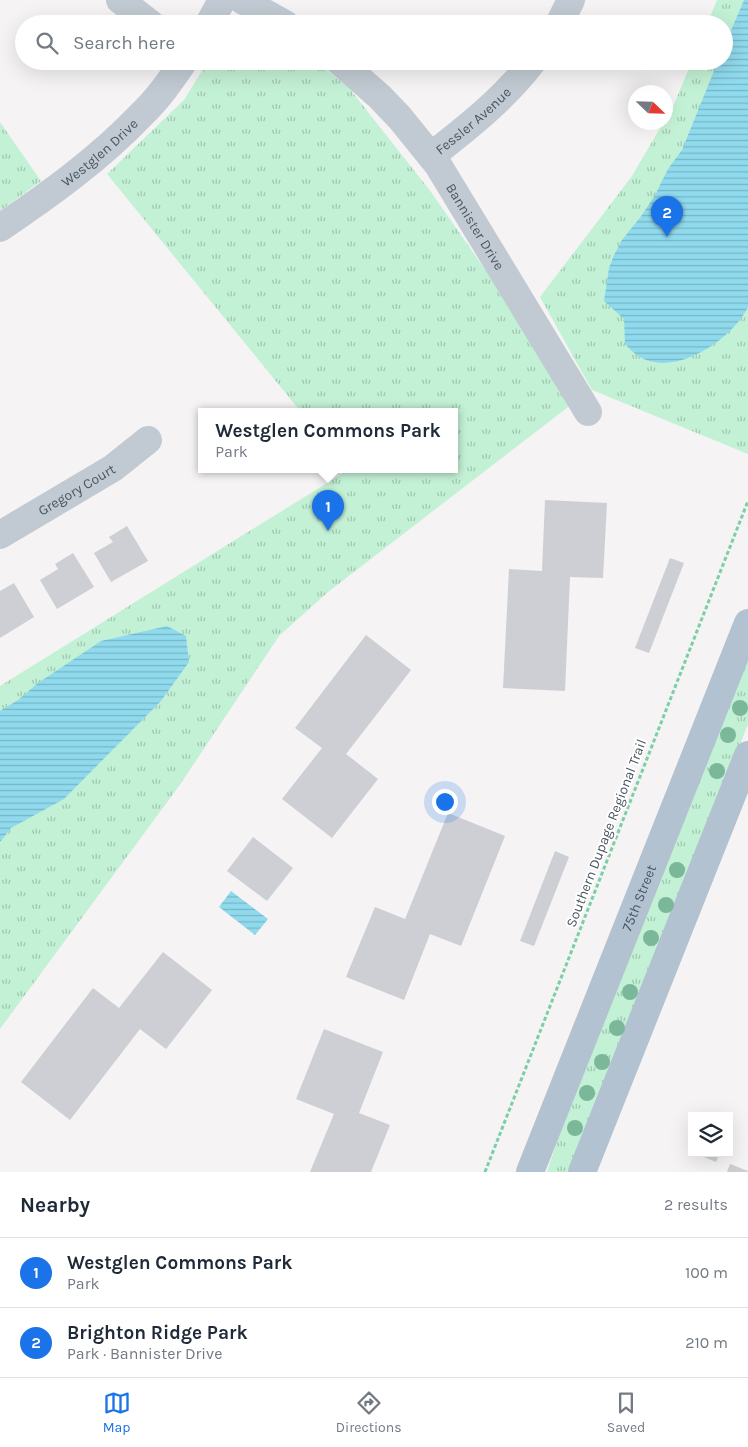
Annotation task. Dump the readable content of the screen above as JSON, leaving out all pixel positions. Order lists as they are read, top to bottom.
{
  "streets": {
    "main road": ["75th Street"],
    "street": [
      "Fessler Avenue",
      "Westglen Drive",
      "Bannister Drive",
      "Gregory Court"
    ],
    "path": ["Southern Dupage Regional Trail"]
  },
  "crossings": [
    ["Fessler Avenue", "Bannister Drive"]
  ],
  "north": "bottom right",
  "page": {
    "search": "Search here",
    "pins": ["2", "1"],
    "popup": ["Westglen Commons Park", "Park"],
    "heading": ["Nearby", "2 results"],
    "list": [
      {
        "mark": "1",
        "name": "Westglen Commons Park",
        "note": "Park",
        "value": "100 m"
      },
      {
        "mark": "2",
        "name": "Brighton Ridge Park",
        "note": "Park · Bannister Drive",
        "value": "210 m"
      }
    ],
    "nav": ["Map", "Directions", "Saved"]
  }
}
